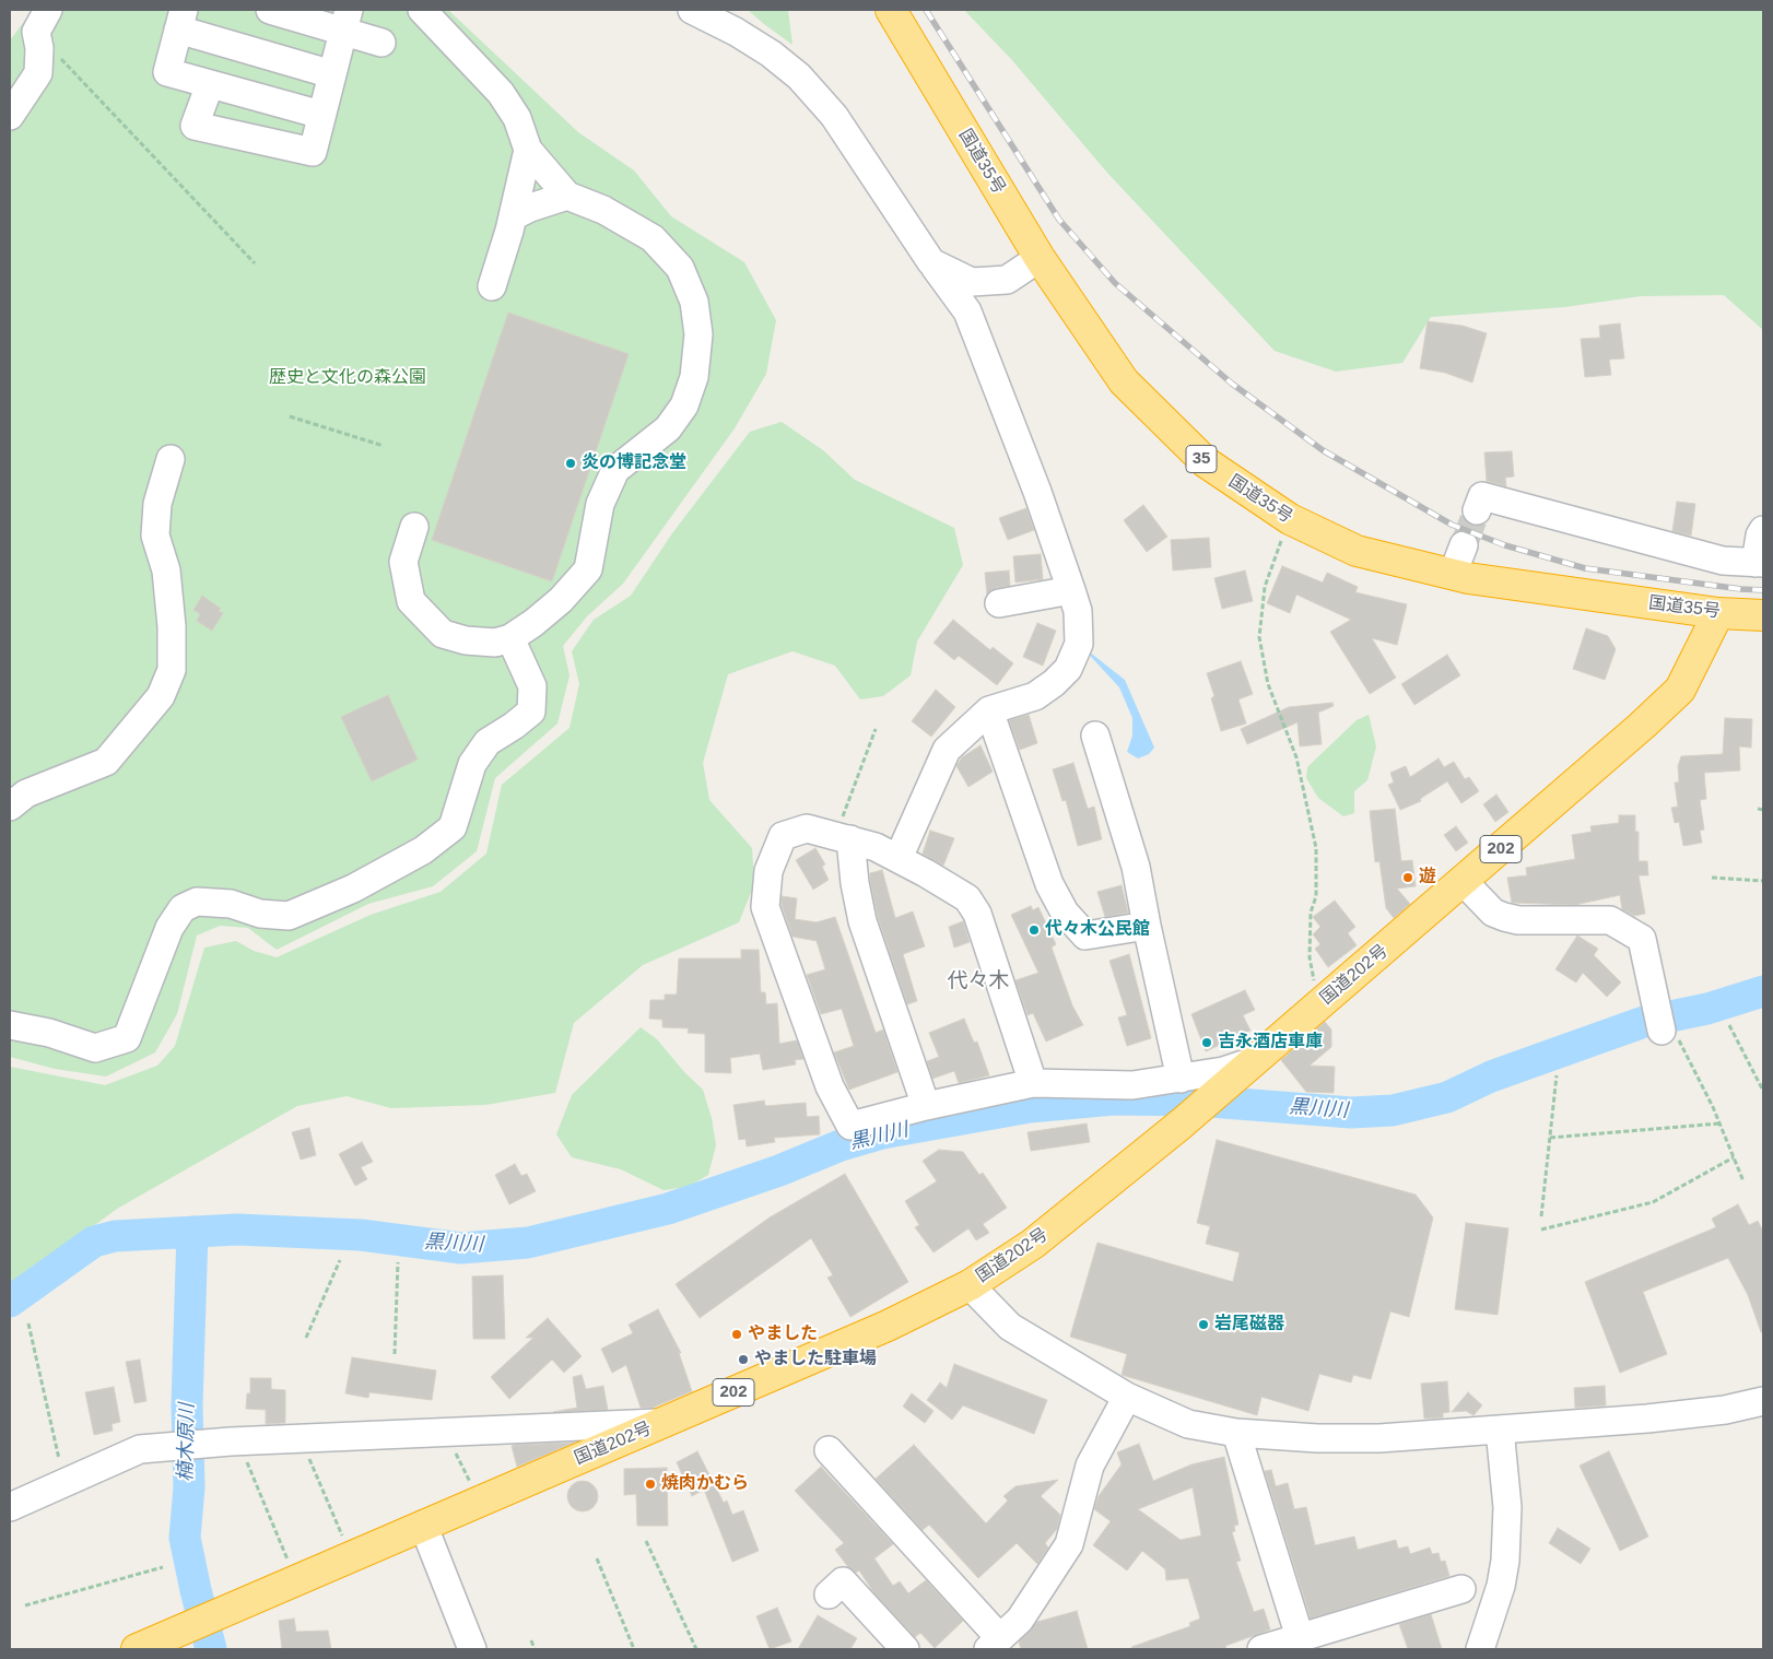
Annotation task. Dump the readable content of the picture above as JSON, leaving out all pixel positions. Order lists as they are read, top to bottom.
{
  "streets": {
    "highway": [
      "国道35号",
      "35",
      "202",
      "国道202号"
    ]
  },
  "crossings": [
    ["国道35号", "国道202号"]
  ],
  "districts": ["代々木"],
  "water": ["黒川川", "楠木原川"],
  "parks": ["歴史と文化の森公園"],
  "places": [
    "炎の博記念堂",
    "遊",
    "代々木公民館",
    "吉永酒店車庫",
    "岩尾磁器",
    "やました",
    "やました駐車場",
    "焼肉かむら"
  ]
}
